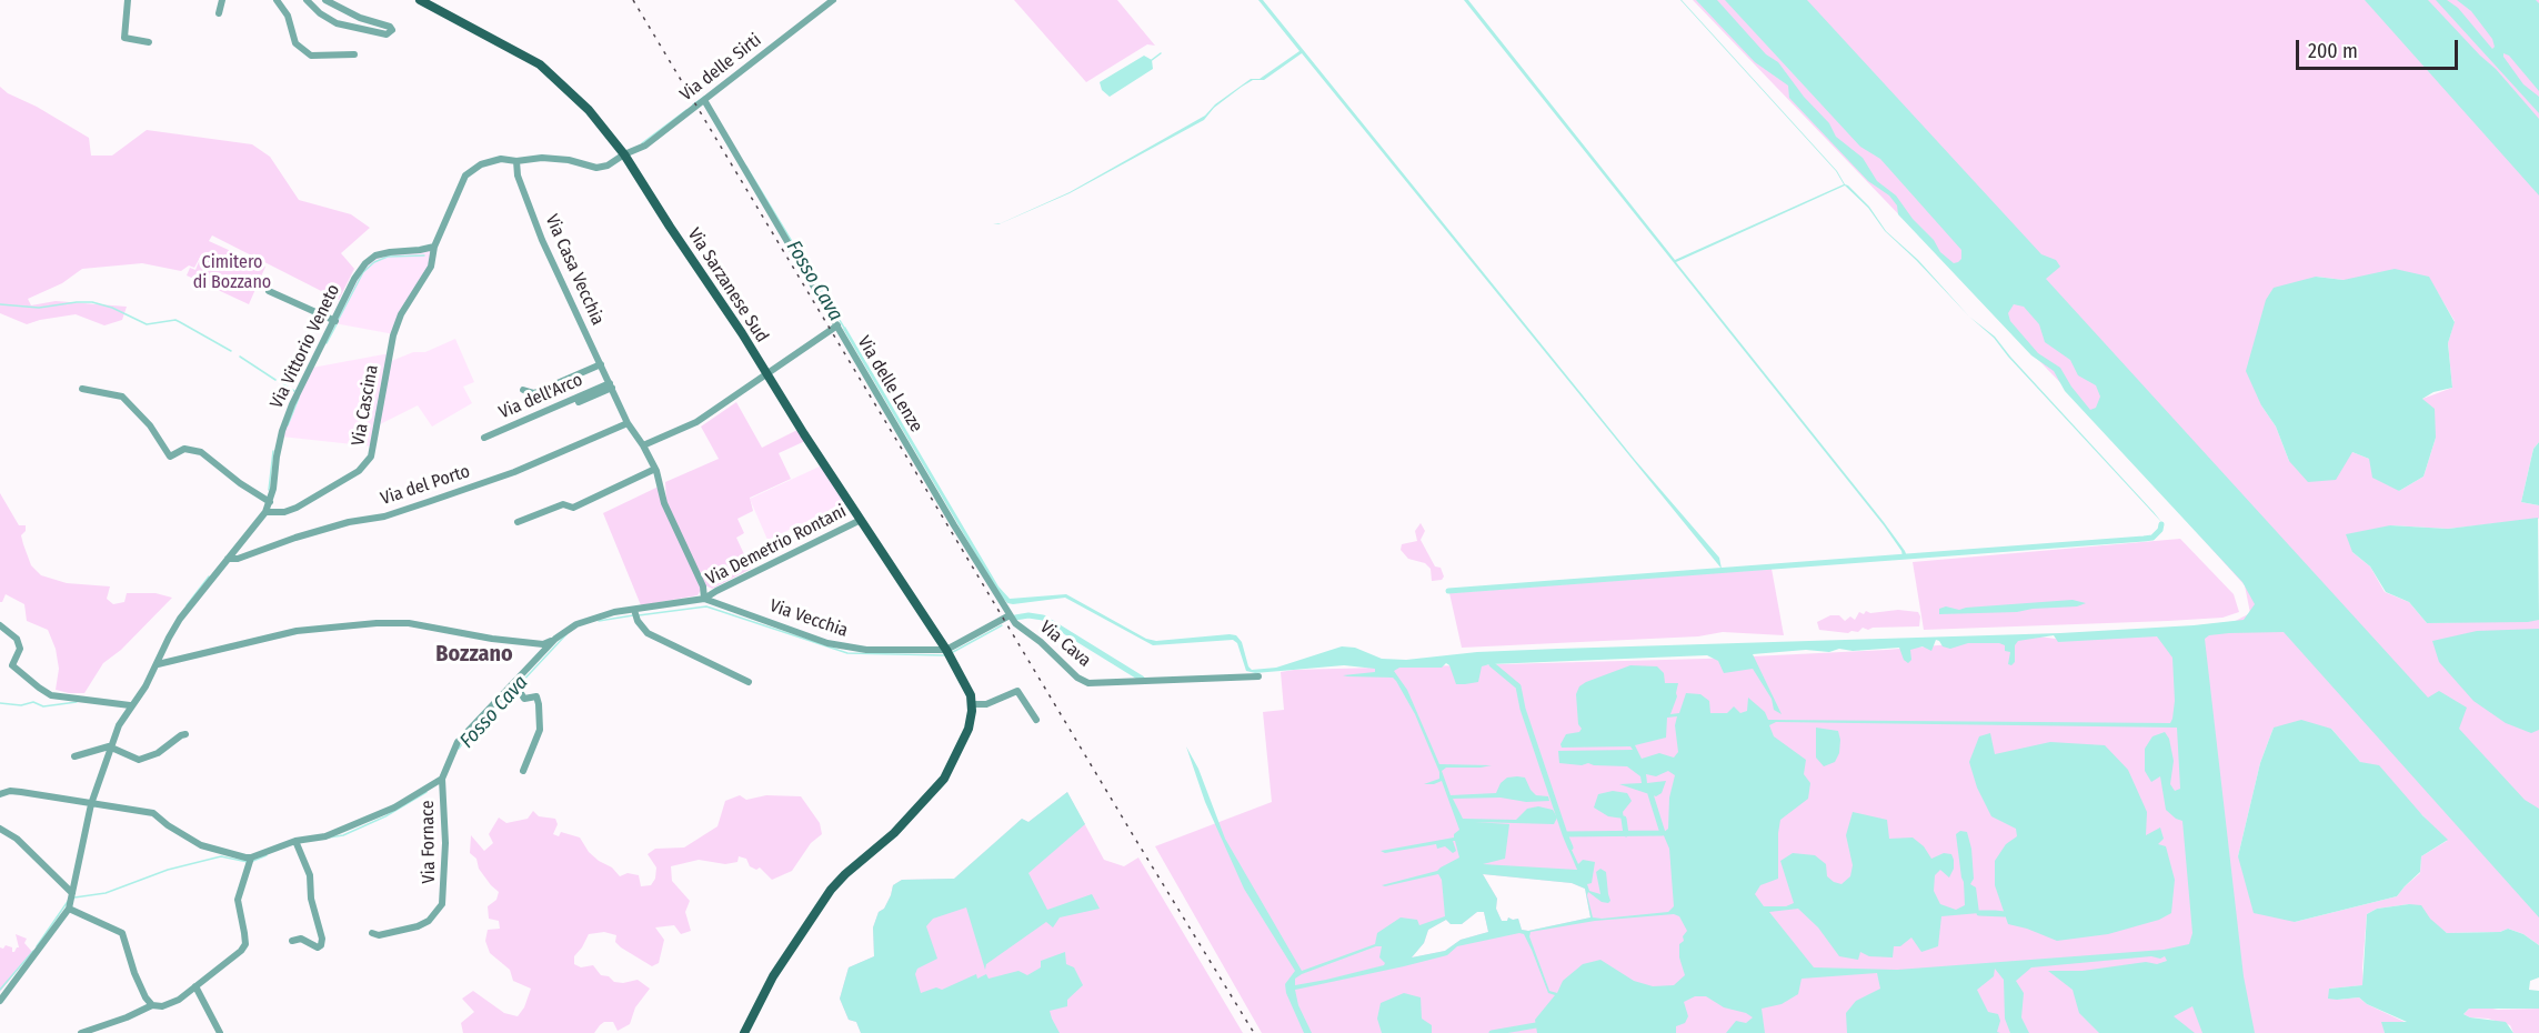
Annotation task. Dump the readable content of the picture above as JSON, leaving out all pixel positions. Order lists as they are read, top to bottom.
{
  "streets": {
    "main road": ["Via Sarzanese Sud"],
    "street": [
      "Via delle Sirti",
      "Via Casa Vecchia",
      "Via Vittorio Veneto",
      "Via delle Lenze",
      "Via dell'Arco",
      "Via Cascina",
      "Via del Porto",
      "Via Demetrio Rontani",
      "Via Vecchia",
      "Via Cava",
      "Via Fornace"
    ]
  },
  "crossings": [
    ["Via delle Sirti", "Via Sarzanese Sud"],
    ["Via delle Sirti", "Via delle Lenze"],
    ["Via Casa Vecchia", "Via dell'Arco"],
    ["Via Casa Vecchia", "Via del Porto"],
    ["Via Casa Vecchia", "Via Demetrio Rontani"],
    ["Via Casa Vecchia", "Via Vecchia"],
    ["Via Sarzanese Sud", "Via Demetrio Rontani"],
    ["Via Sarzanese Sud", "Via Vecchia"],
    ["Via Vittorio Veneto", "Via Cascina"],
    ["Via Vittorio Veneto", "Via del Porto"],
    ["Via delle Lenze", "Via Cava"],
    ["Via Demetrio Rontani", "Via Vecchia"],
    ["Via Demetrio Rontani", "Via Fornace"]
  ],
  "districts": ["Bozzano"],
  "water": ["Fosso Cava"],
  "parks": ["Cimitero di Bozzano"],
  "scale_bar": "200 m"
}
